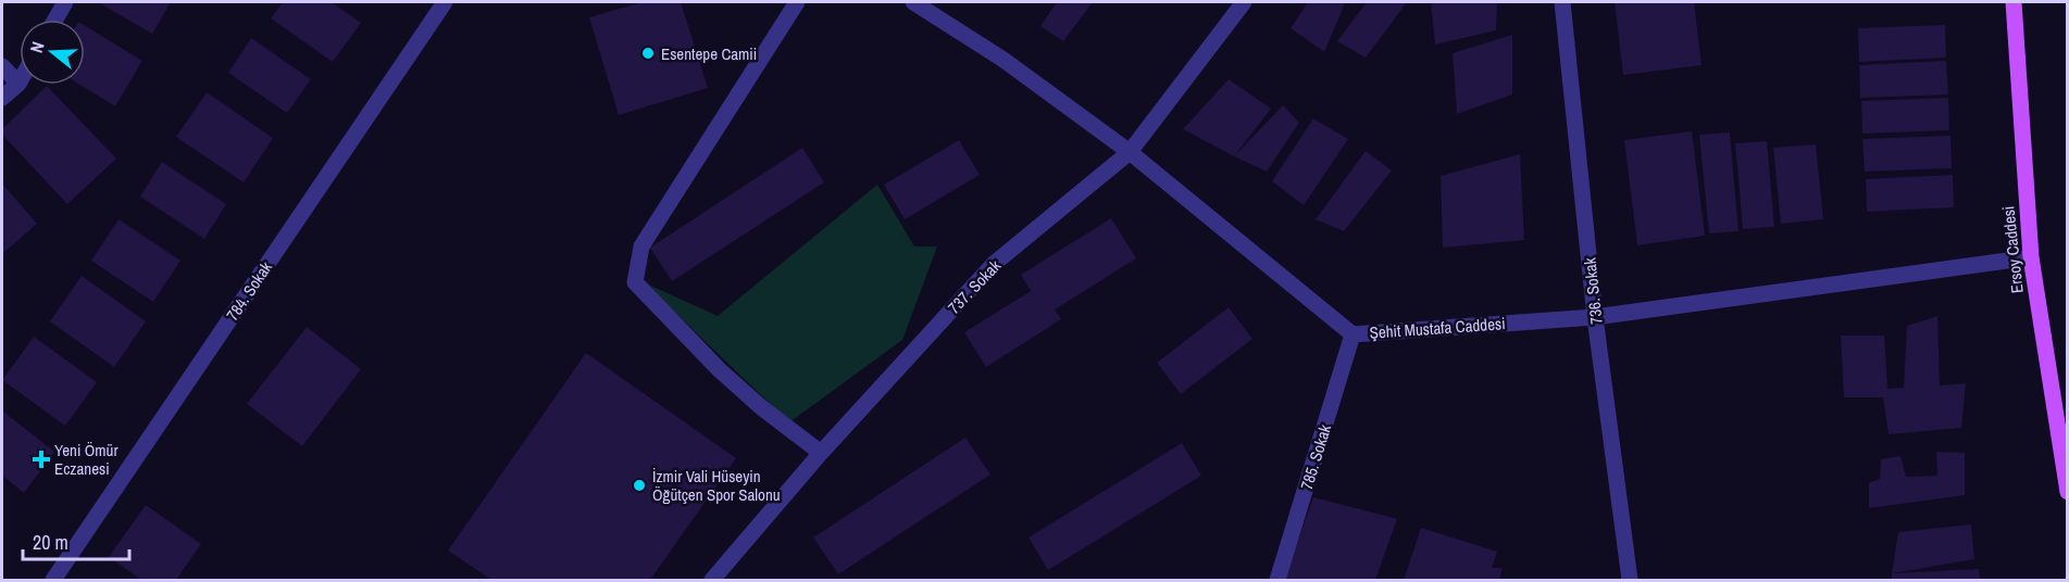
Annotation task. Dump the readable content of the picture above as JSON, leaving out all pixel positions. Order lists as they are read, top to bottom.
{
  "streets": {
    "main road": ["Ersoy Caddesi"],
    "street": [
      "737. Sokak",
      "784. Sokak",
      "736. Sokak",
      "Şehit Mustafa Caddesi",
      "785. Sokak"
    ]
  },
  "crossings": [
    ["Ersoy Caddesi", "Şehit Mustafa Caddesi"],
    ["737. Sokak", "Şehit Mustafa Caddesi"],
    ["736. Sokak", "Şehit Mustafa Caddesi"],
    ["Şehit Mustafa Caddesi", "785. Sokak"]
  ],
  "places": {
    "other": ["Esentepe Camii", "İzmir Vali Hüseyin Öğütçen Spor Salonu"],
    "health": ["Yeni Ömür Eczanesi"]
  },
  "scale_bar": "20 m",
  "north": "left"
}
